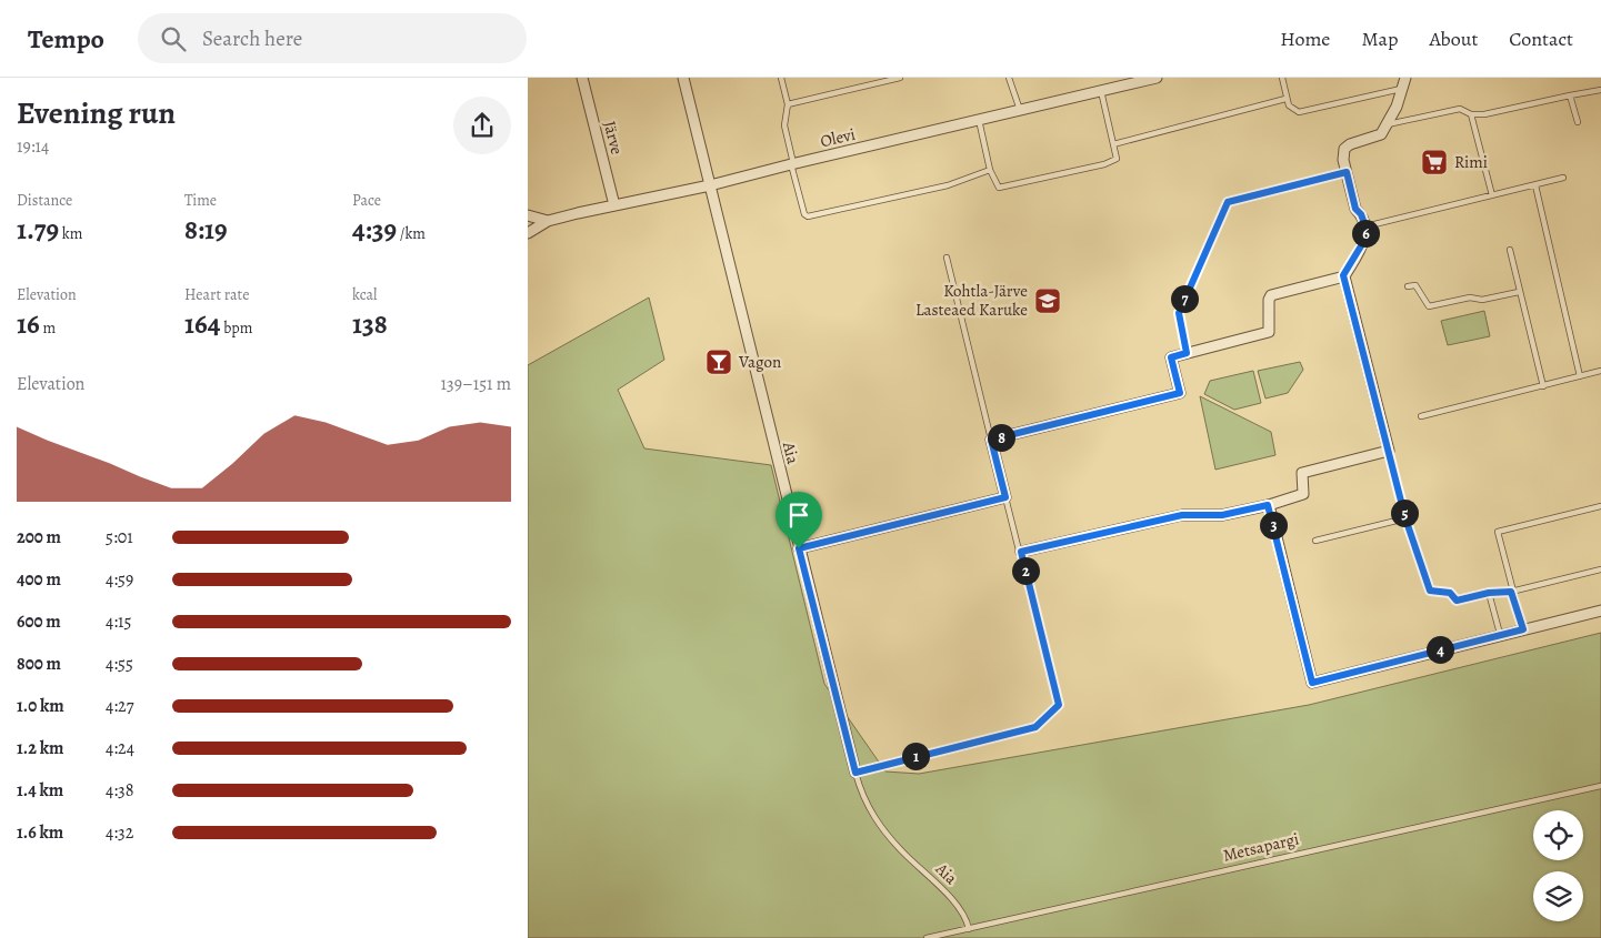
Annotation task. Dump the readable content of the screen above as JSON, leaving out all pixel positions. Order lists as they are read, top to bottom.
{
  "streets": {
    "street": ["Järve", "Olevi", "Aia"],
    "lane": ["Metsapargi"]
  },
  "crossings": [
    ["Järve", "Olevi"],
    ["Olevi", "Aia"],
    ["Aia", "Metsapargi"]
  ],
  "places": {
    "supermarket": ["Rimi"],
    "school or university": ["Kohtla-Järve Lasteaed Karuke"],
    "bar": ["Vagon"]
  },
  "page": {
    "header": "Tempo",
    "search": "Search here",
    "nav": [
      "Home",
      "Map",
      "About",
      "Contact"
    ],
    "heading": ["Evening run", "19:14"],
    "stats": [
      ["Distance", "1.79 km"],
      ["Time", "8:19"],
      ["Pace", "4:39 /km"],
      ["Elevation", "16 m"],
      ["Heart rate", "164 bpm"],
      ["kcal", "138"]
    ],
    "pins": [
      "6",
      "7",
      "8",
      "5",
      "3",
      "2",
      "4",
      "1"
    ],
    "chart": ["Elevation", "139–151 m"],
    "list": [
      {
        "name": "200 m",
        "note": "5:01"
      },
      {
        "name": "400 m",
        "note": "4:59"
      },
      {
        "name": "600 m",
        "note": "4:15"
      },
      {
        "name": "800 m",
        "note": "4:55"
      },
      {
        "name": "1.0 km",
        "note": "4:27"
      },
      {
        "name": "1.2 km",
        "note": "4:24"
      },
      {
        "name": "1.4 km",
        "note": "4:38"
      },
      {
        "name": "1.6 km",
        "note": "4:32"
      }
    ]
  }
}
